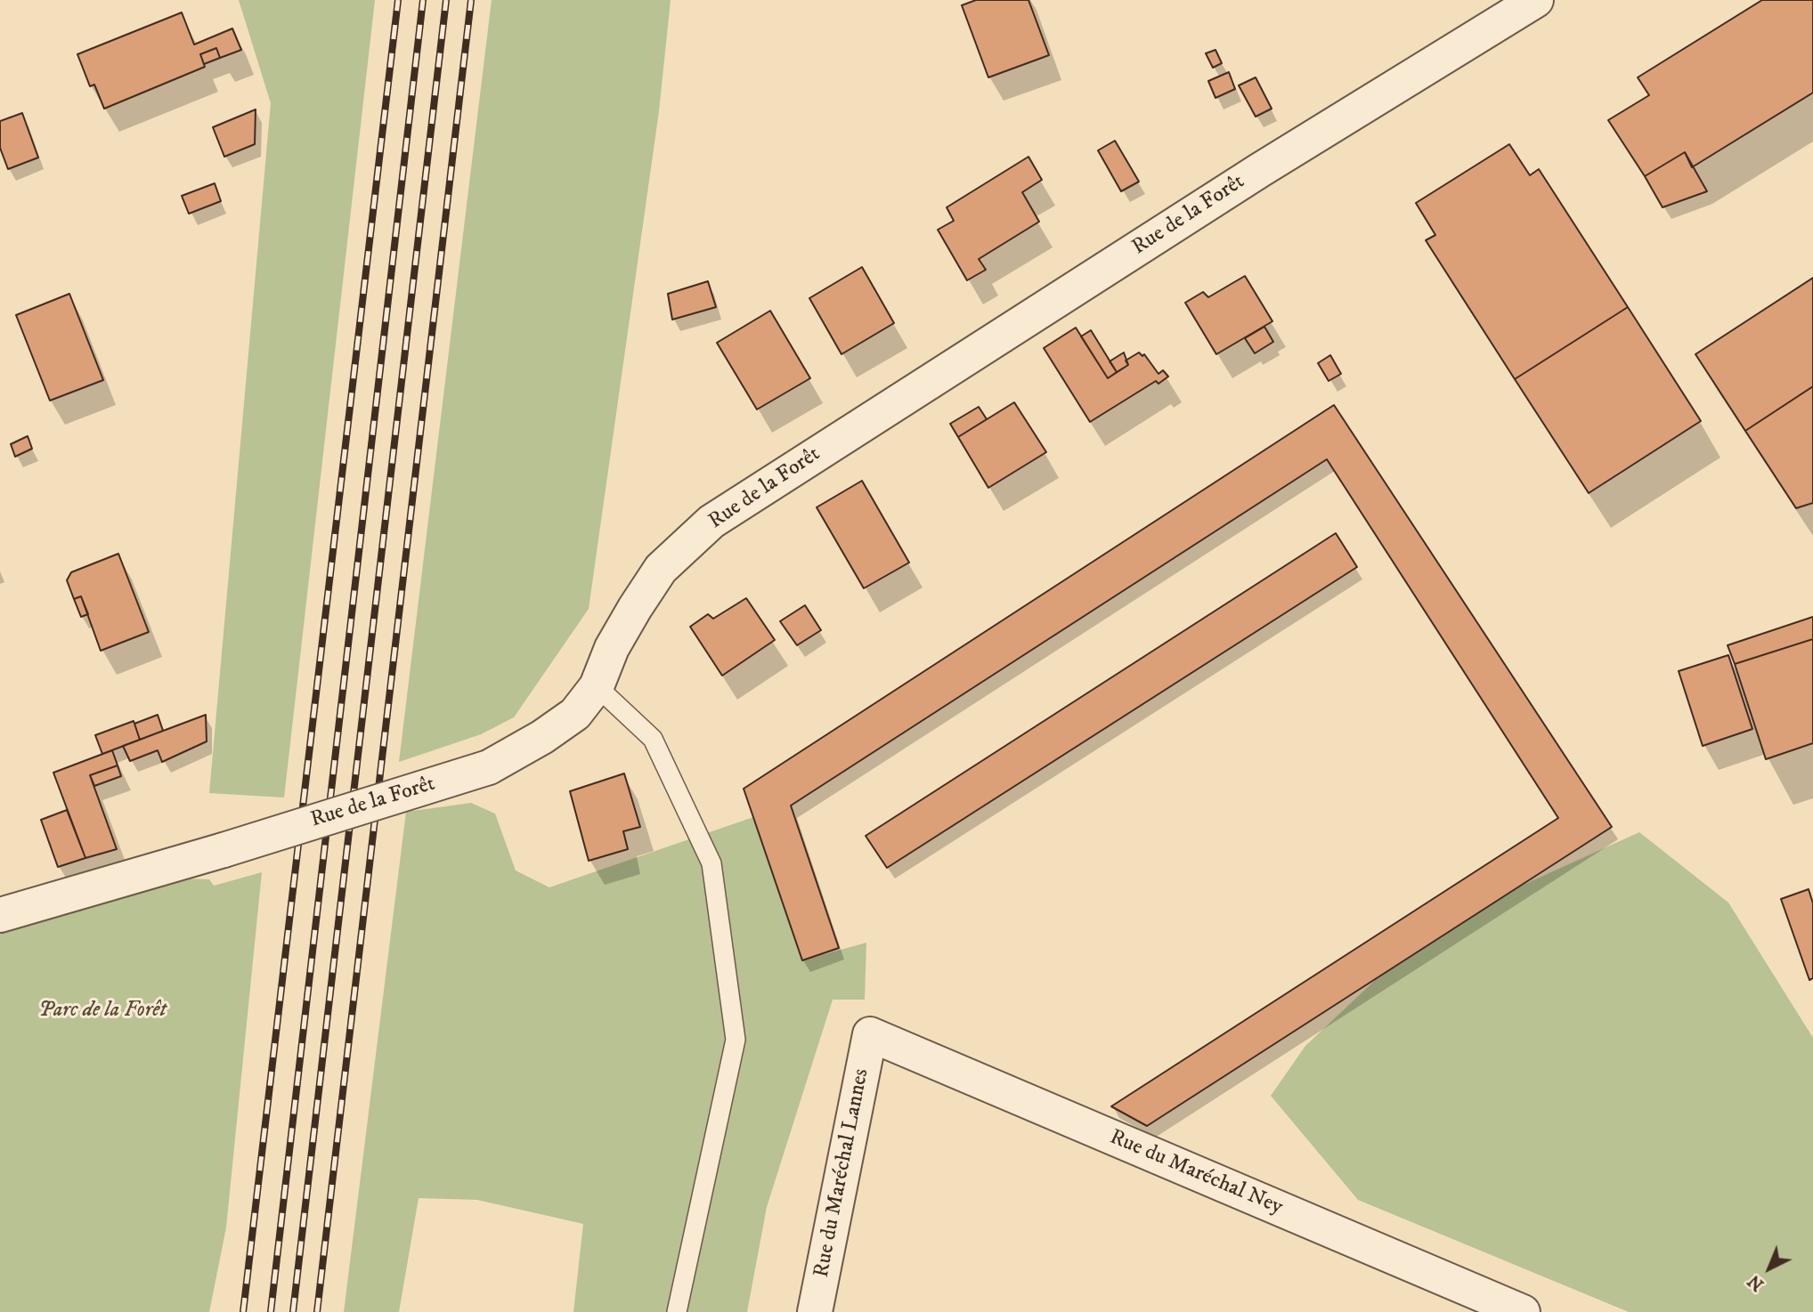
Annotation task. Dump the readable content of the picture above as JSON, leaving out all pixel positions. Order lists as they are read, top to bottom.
{
  "streets": {
    "street": ["Rue de la Forêt", "Rue du Maréchal Lannes", "Rue du Maréchal Ney"]
  },
  "crossings": [
    ["Rue du Maréchal Lannes", "Rue du Maréchal Ney"]
  ],
  "parks": ["Parc de la Forêt"],
  "north": "bottom left"
}
